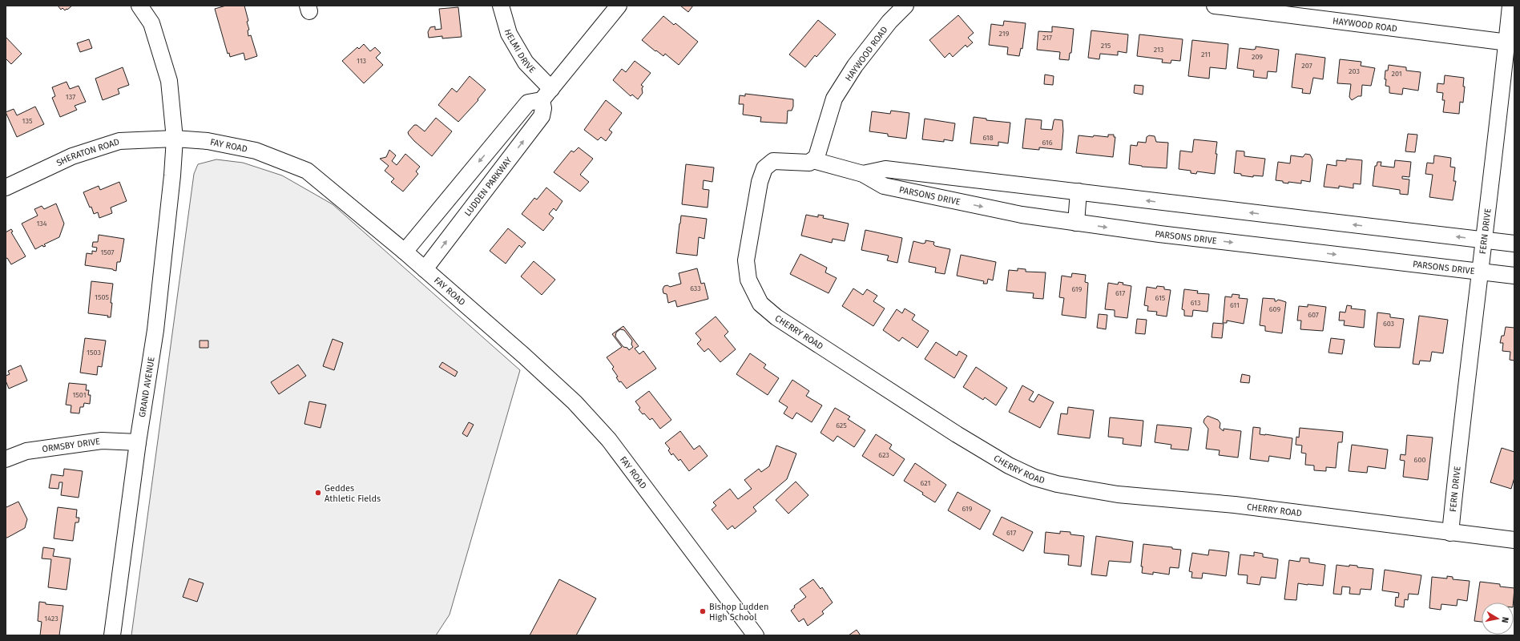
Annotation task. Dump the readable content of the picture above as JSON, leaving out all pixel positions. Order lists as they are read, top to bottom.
{
  "streets": {
    "street": [
      "HAYWOOD ROAD",
      "HELMI DRIVE",
      "FAY ROAD",
      "SHERATON ROAD",
      "LUDDEN PARKWAY",
      "PARSONS DRIVE",
      "FERN DRIVE",
      "CHERRY ROAD",
      "GRAND AVENUE",
      "ORMSBY DRIVE"
    ]
  },
  "crossings": [
    ["HAYWOOD ROAD", "PARSONS DRIVE"],
    ["HAYWOOD ROAD", "FERN DRIVE"],
    ["HAYWOOD ROAD", "CHERRY ROAD"],
    ["HELMI DRIVE", "LUDDEN PARKWAY"],
    ["FAY ROAD", "SHERATON ROAD"],
    ["FAY ROAD", "LUDDEN PARKWAY"],
    ["FAY ROAD", "GRAND AVENUE"],
    ["SHERATON ROAD", "GRAND AVENUE"],
    ["PARSONS DRIVE", "FERN DRIVE"],
    ["PARSONS DRIVE", "CHERRY ROAD"],
    ["FERN DRIVE", "CHERRY ROAD"],
    ["GRAND AVENUE", "ORMSBY DRIVE"]
  ],
  "places": ["Geddes Athletic Fields", "Bishop Ludden High School"],
  "house_numbers": [
    "219",
    "217",
    "215",
    "213",
    "211",
    "209",
    "113",
    "207",
    "203",
    "201",
    "137",
    "135",
    "618",
    "616",
    "134",
    "1507",
    "633",
    "619",
    "617",
    "1505",
    "615",
    "613",
    "611",
    "609",
    "607",
    "603",
    "1503",
    "1501",
    "625",
    "623",
    "600",
    "621",
    "619",
    "617",
    "1423"
  ],
  "north": "right"
}
